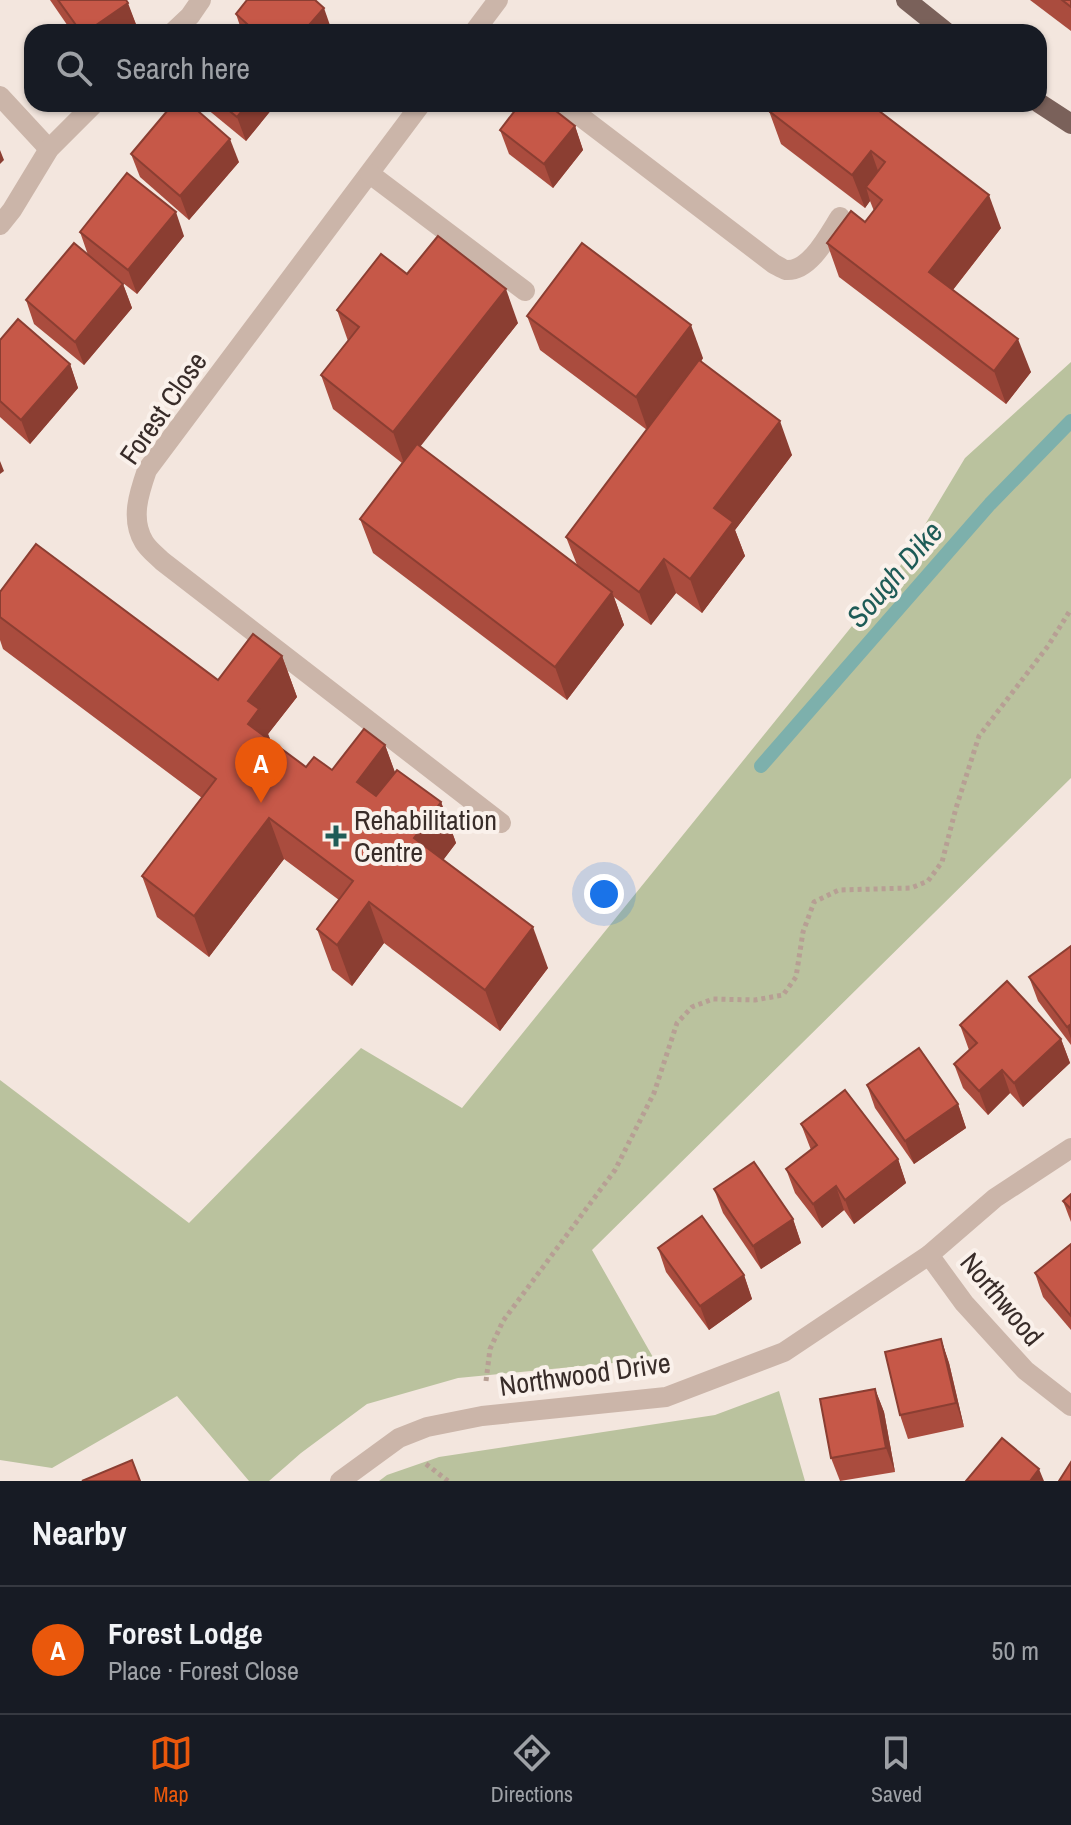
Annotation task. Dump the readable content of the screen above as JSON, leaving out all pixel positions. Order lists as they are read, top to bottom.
{
  "streets": {
    "street": ["Forest Close", "Northwood", "Northwood Drive"]
  },
  "crossings": [
    ["Northwood", "Northwood Drive"]
  ],
  "water": ["Sough Dike"],
  "places": {
    "health": ["Rehabilitation Centre"]
  },
  "page": {
    "search": "Search here",
    "pins": "A",
    "heading": "Nearby",
    "list": [
      {
        "mark": "A",
        "name": "Forest Lodge",
        "note": "Place · Forest Close",
        "value": "50 m"
      }
    ],
    "nav": ["Map", "Directions", "Saved"]
  }
}
